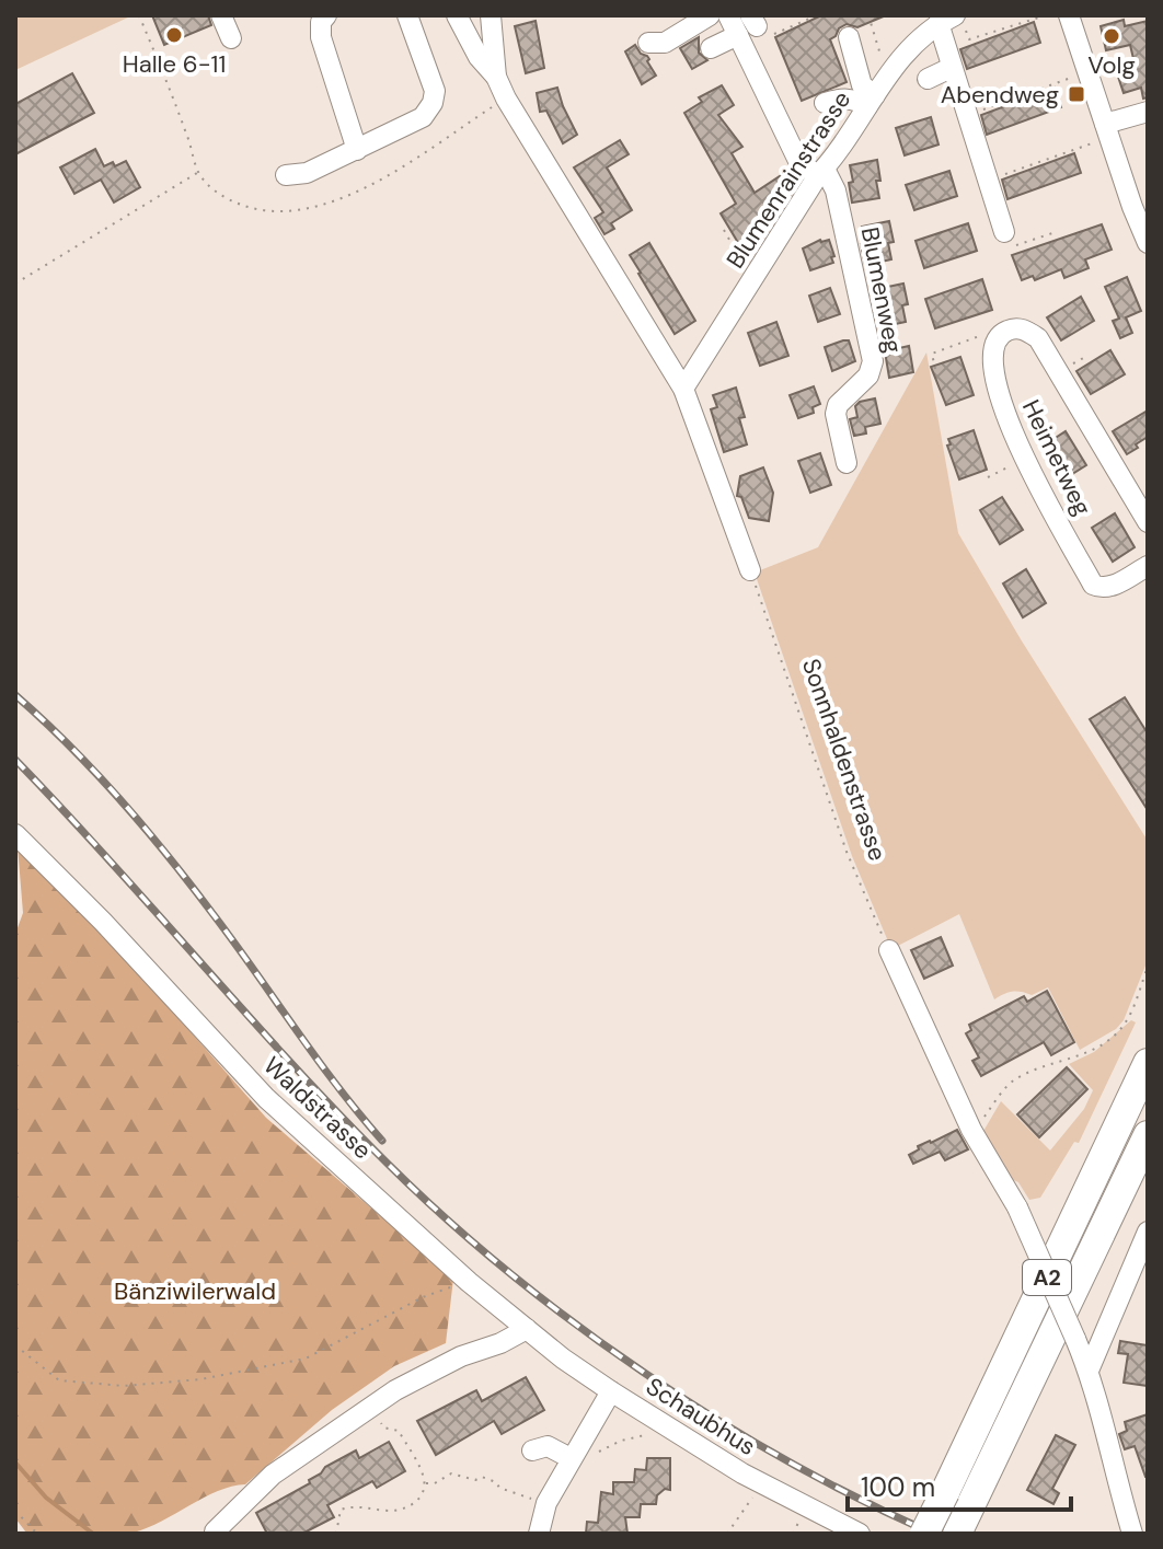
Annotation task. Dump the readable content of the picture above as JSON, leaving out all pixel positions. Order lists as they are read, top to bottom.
{
  "streets": {
    "highway": ["A2"],
    "street": [
      "Blumenrainstrasse",
      "Blumenweg",
      "Heimetweg",
      "Waldstrasse",
      "Schaubhus"
    ],
    "path": ["Sonnhaldenstrasse"]
  },
  "crossings": [
    ["Blumenrainstrasse", "Blumenweg"],
    ["Waldstrasse", "Schaubhus"]
  ],
  "parks": ["Bänziwilerwald"],
  "places": {
    "other": ["Halle 6-11", "Volg"],
    "transit": ["Abendweg"]
  },
  "scale_bar": "100 m"
}
